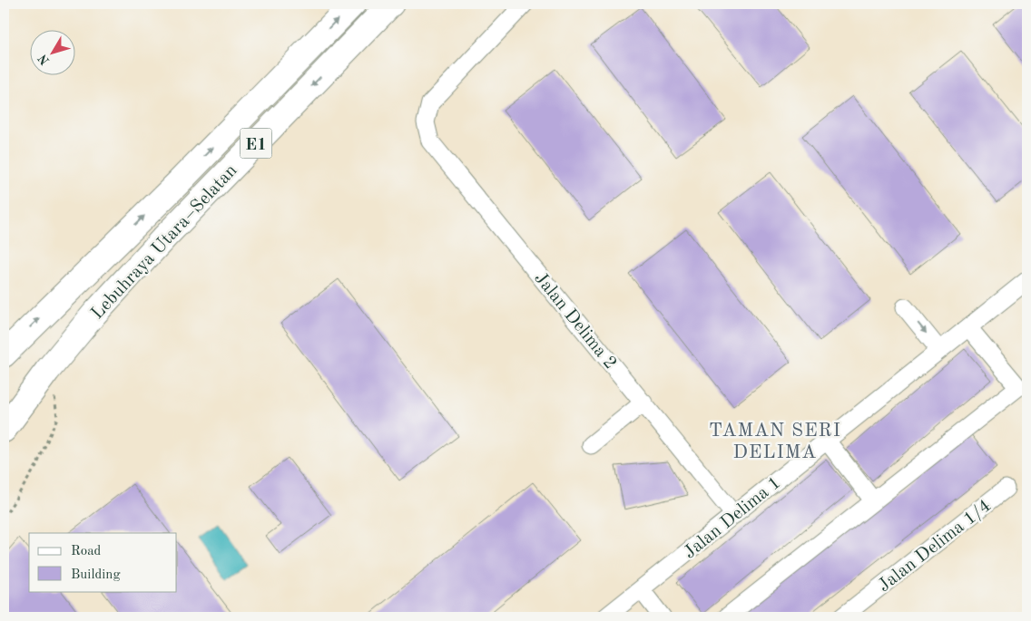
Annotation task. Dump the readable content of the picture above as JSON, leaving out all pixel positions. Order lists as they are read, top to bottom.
{
  "streets": {
    "highway": ["E1", "Lebuhraya Utara–Selatan"],
    "street": ["Jalan Delima 2", "Jalan Delima 1", "Jalan Delima 1/4"]
  },
  "crossings": [
    ["Jalan Delima 2", "Jalan Delima 1"]
  ],
  "districts": ["TAMAN SERI DELIMA"],
  "legend": ["Road", "Building"],
  "north": "bottom left"
}
